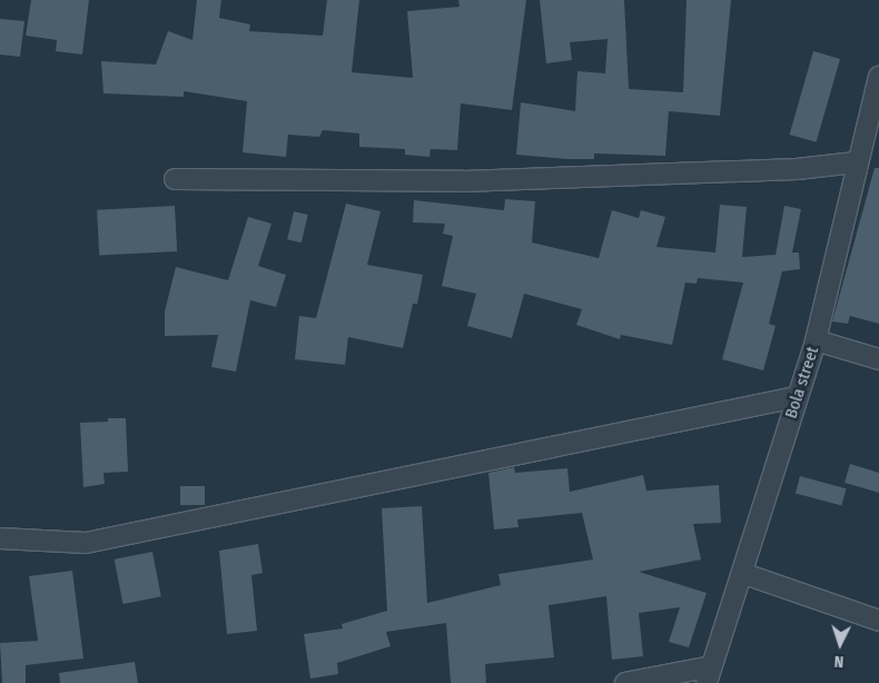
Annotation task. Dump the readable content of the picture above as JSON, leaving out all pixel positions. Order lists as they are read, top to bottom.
{
  "streets": {
    "street": ["Bola street"]
  },
  "north": "bottom"
}
